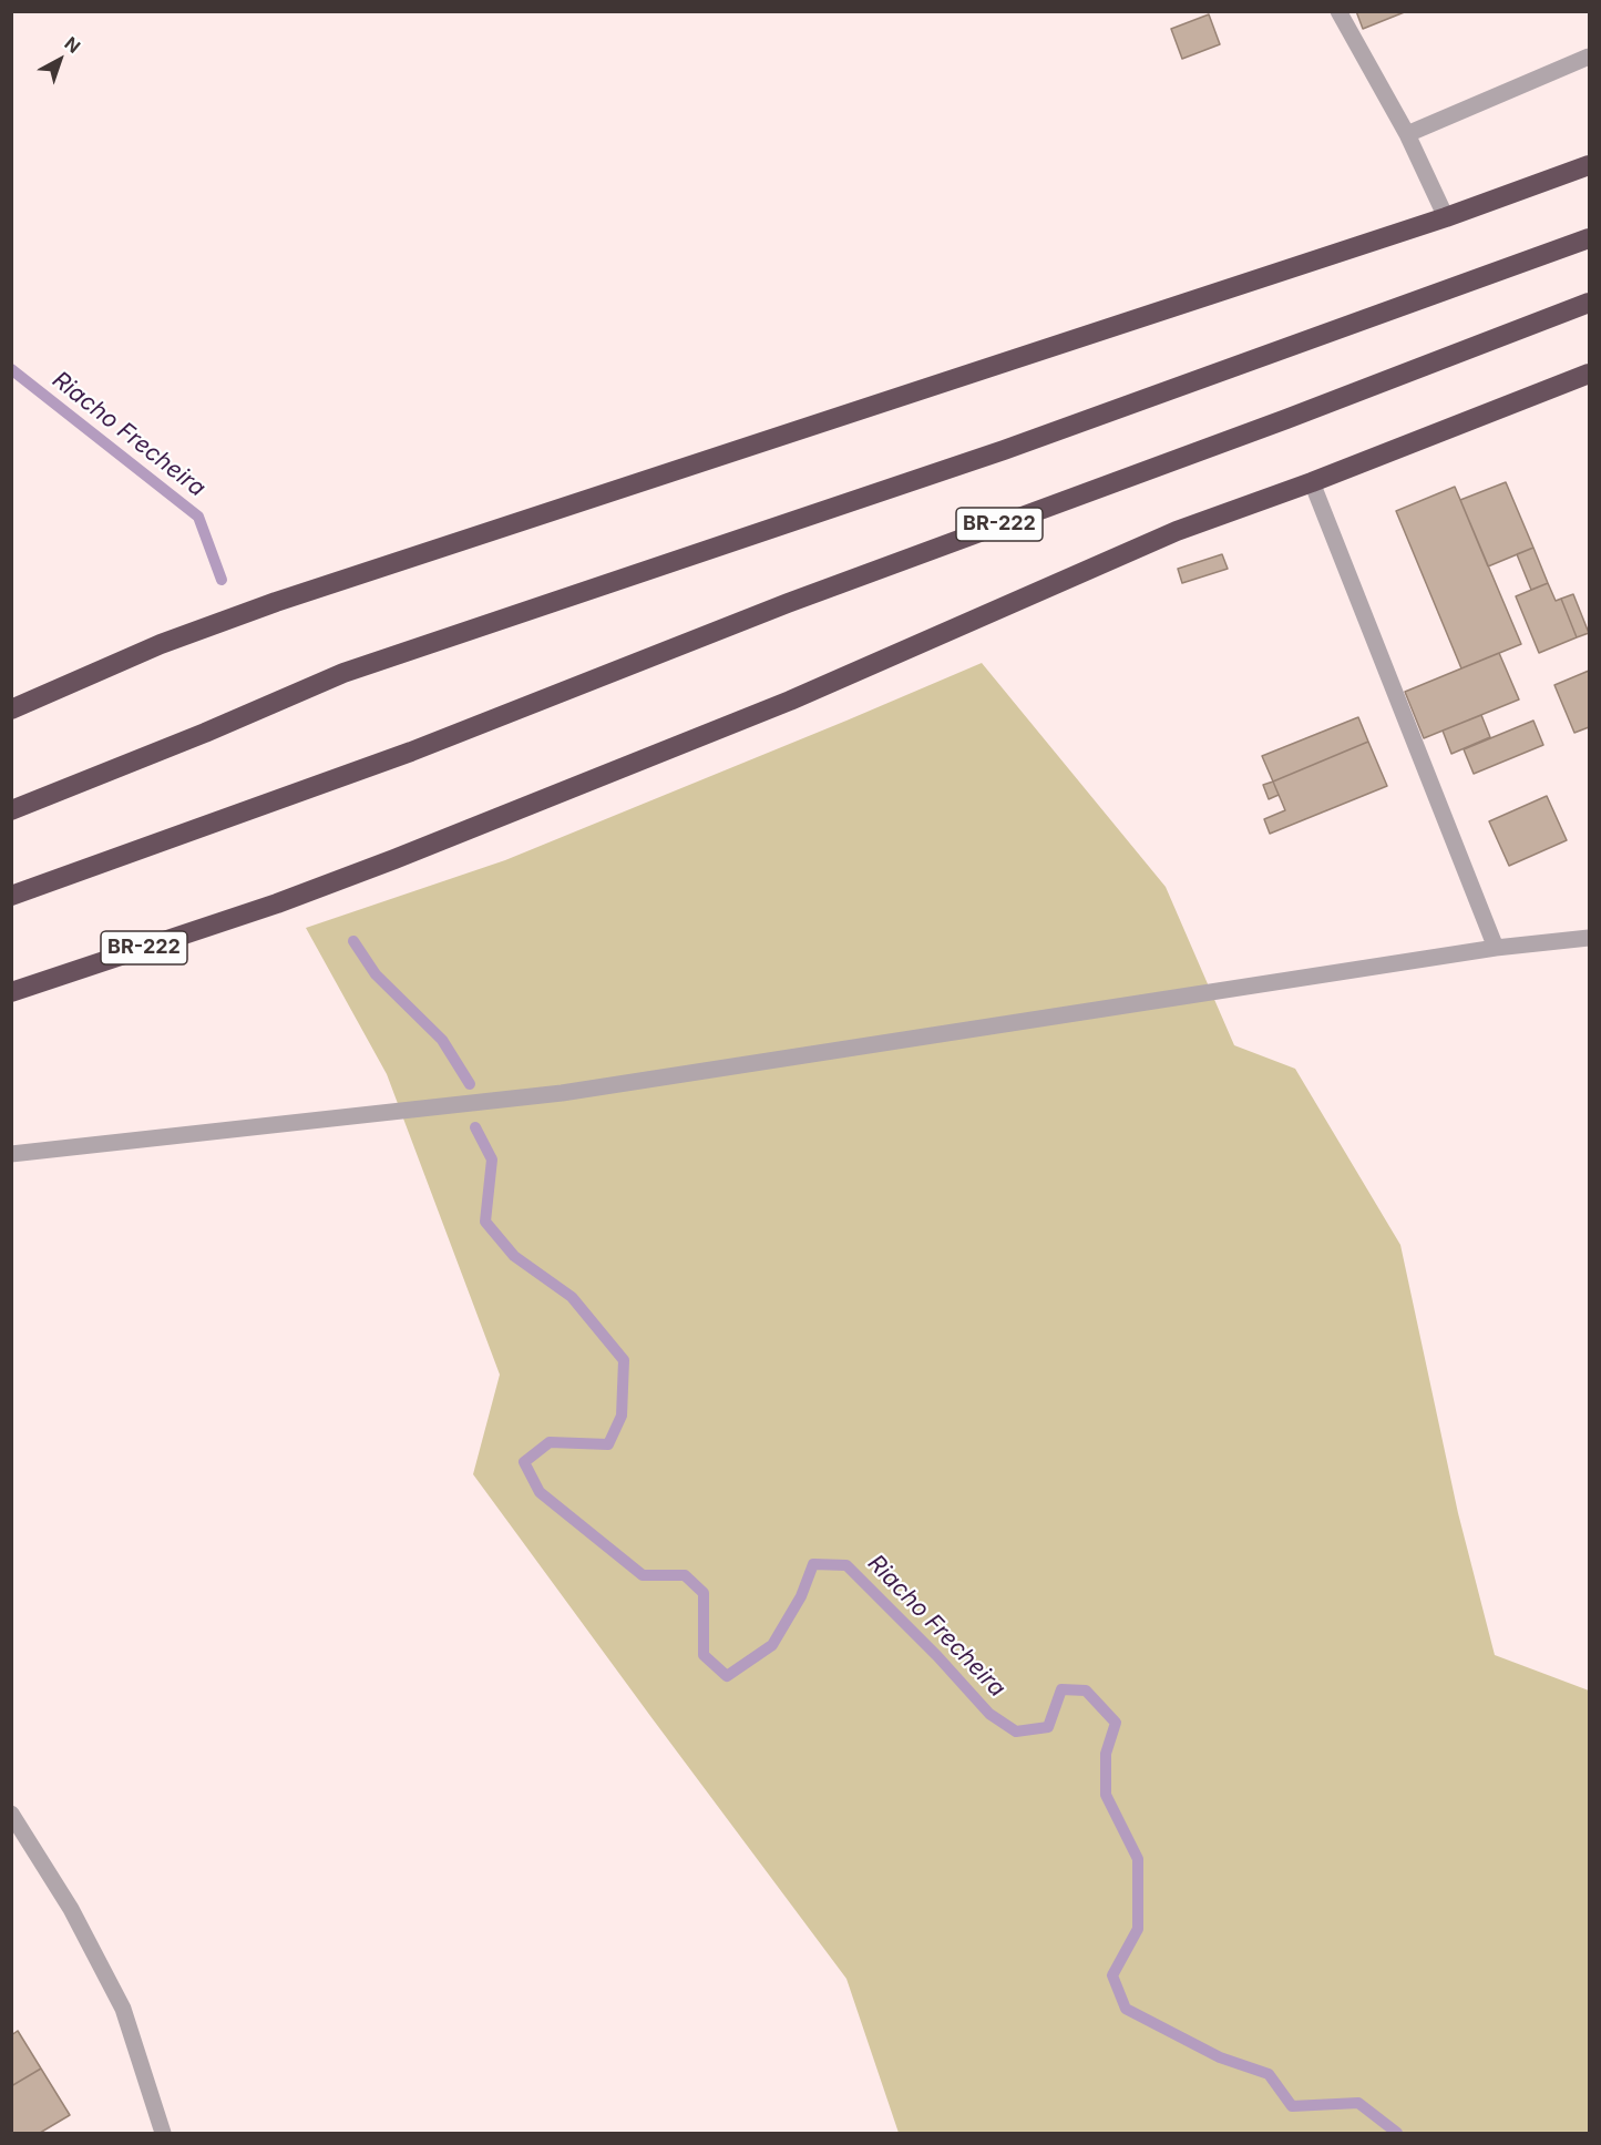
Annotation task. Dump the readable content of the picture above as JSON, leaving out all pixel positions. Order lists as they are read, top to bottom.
{
  "streets": {
    "highway": ["BR-222"]
  },
  "water": ["Riacho Frecheira"],
  "north": "top right"
}
